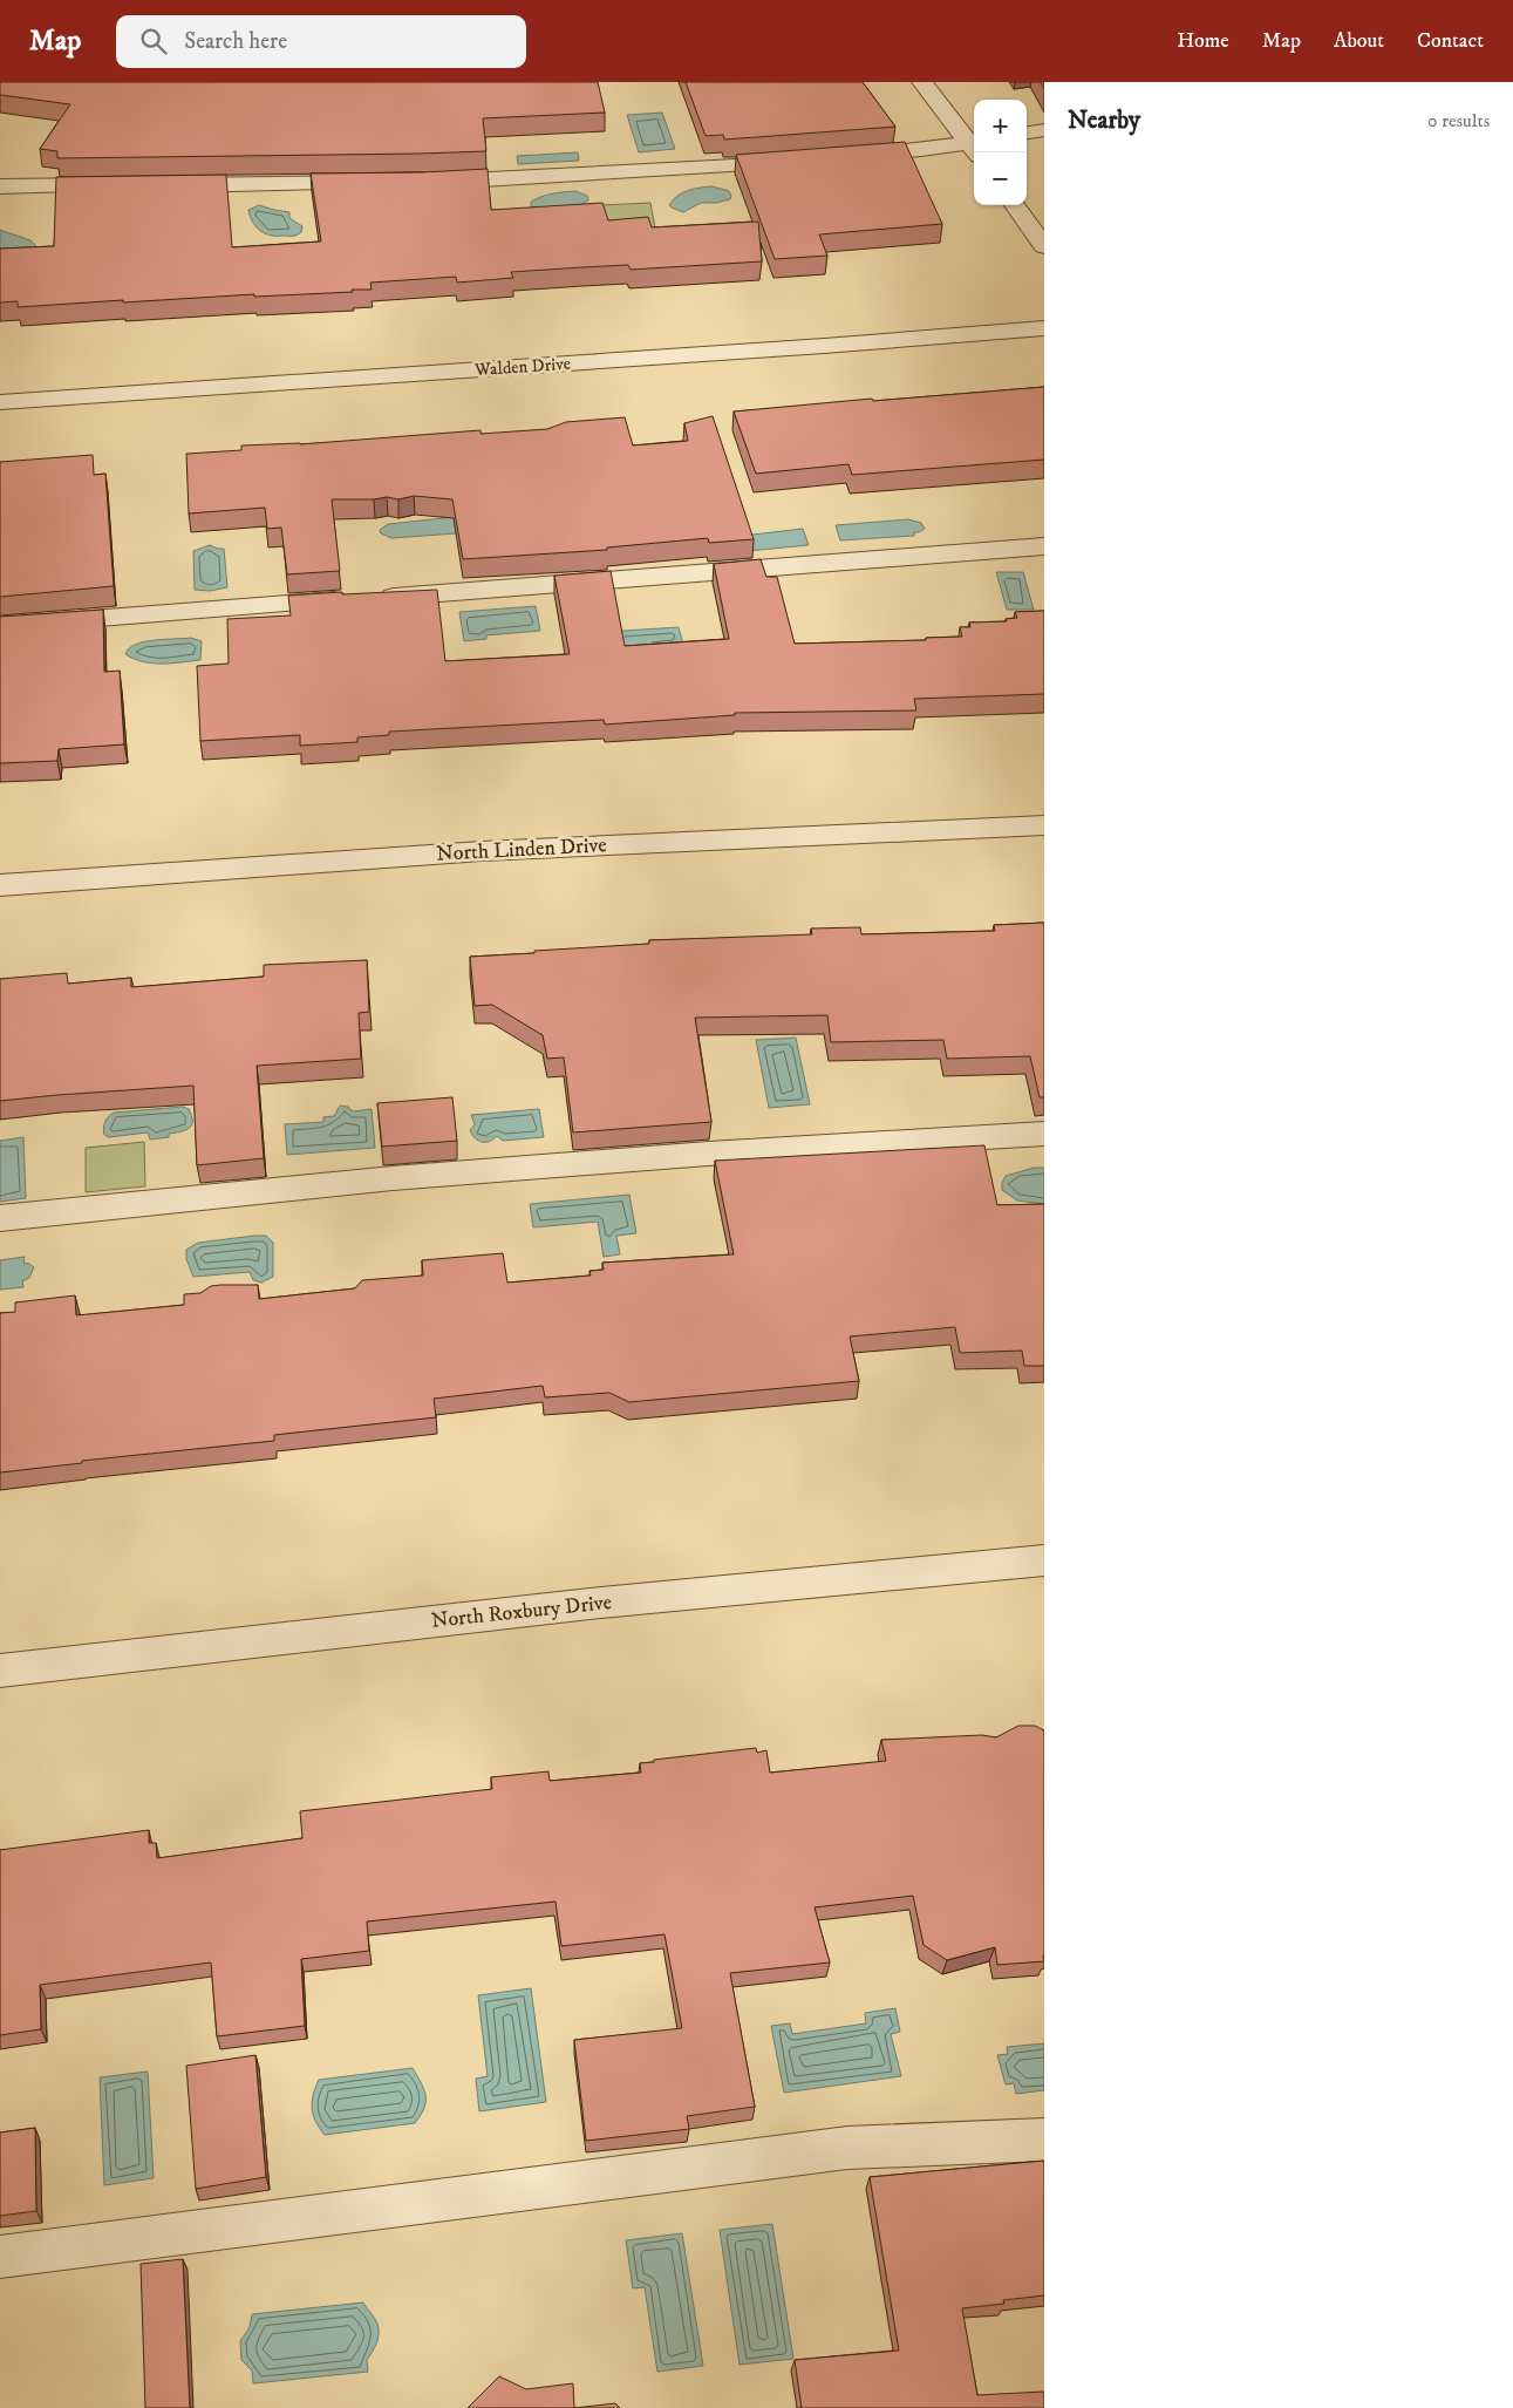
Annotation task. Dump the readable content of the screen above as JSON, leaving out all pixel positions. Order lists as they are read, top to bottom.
{
  "streets": {
    "street": ["Walden Drive", "North Linden Drive", "North Roxbury Drive"]
  },
  "page": {
    "header": "Map",
    "search": "Search here",
    "nav": [
      "Home",
      "Map",
      "About",
      "Contact"
    ],
    "heading": ["Nearby", "0 results"],
    "map_buttons": ["+", "−"]
  }
}
